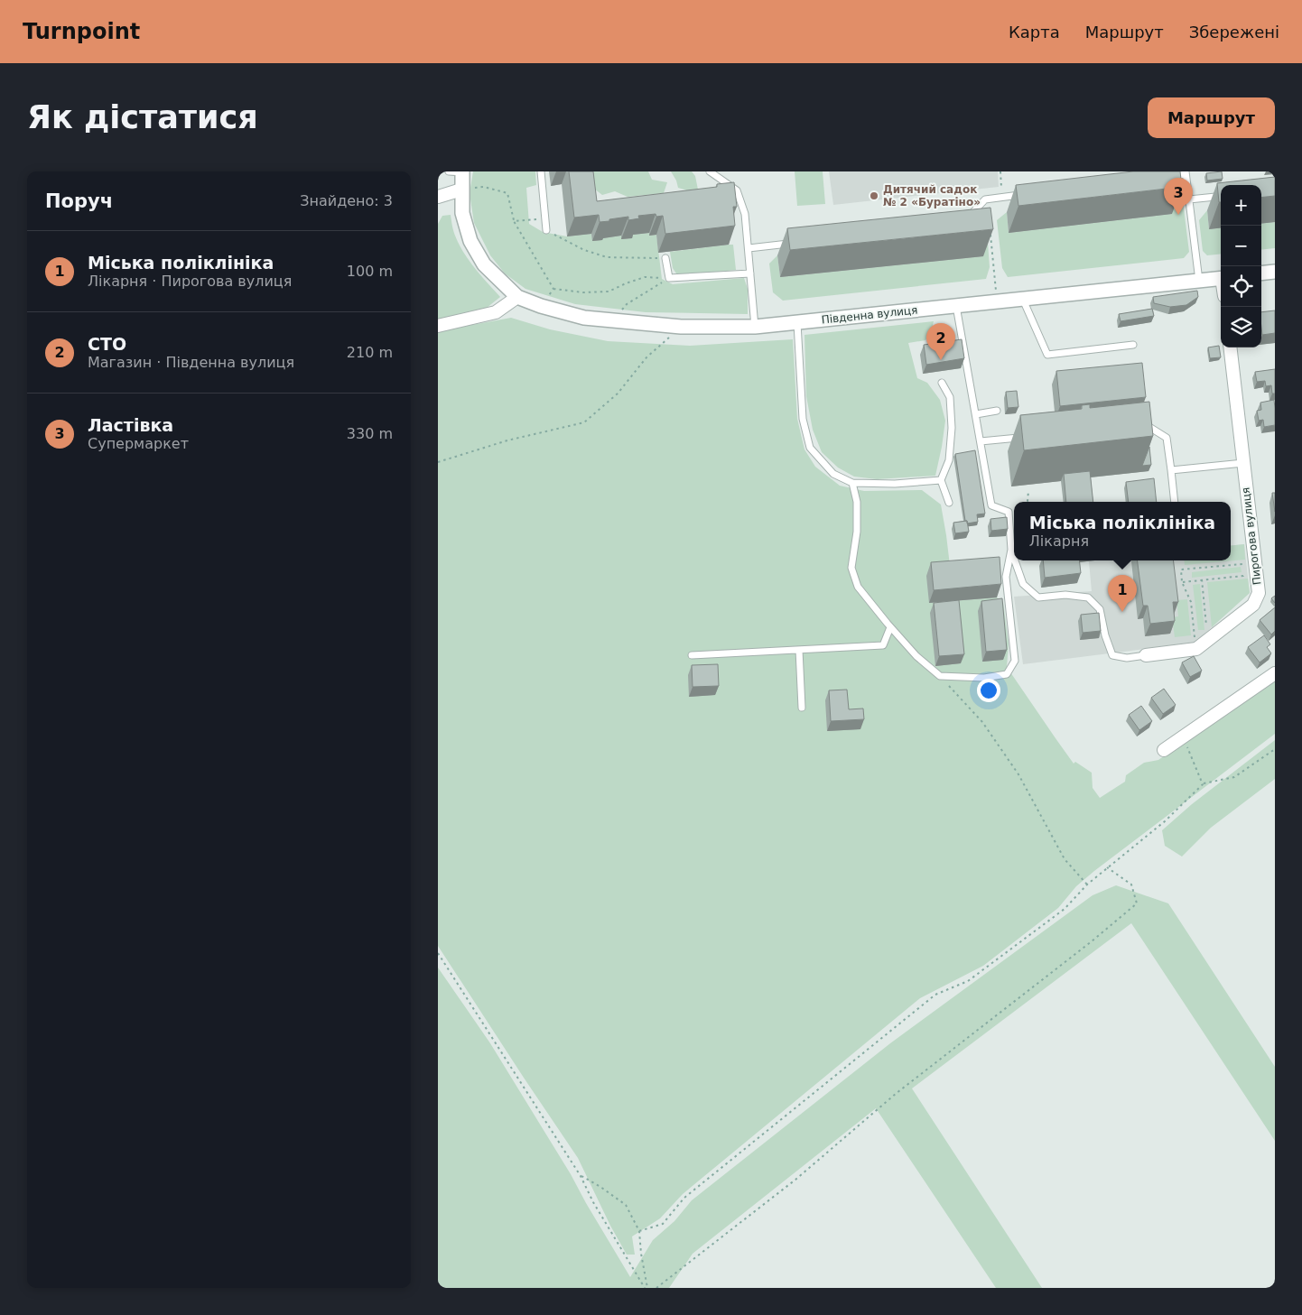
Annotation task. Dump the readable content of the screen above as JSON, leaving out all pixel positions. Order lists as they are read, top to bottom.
{
  "streets": {
    "street": ["Південна вулиця", "Пирогова вулиця"]
  },
  "places": ["Дитячий садок № 2 «Буратіно»"],
  "page": {
    "header": "Turnpoint",
    "nav": ["Карта", "Маршрут", "Збережені"],
    "buttons": "Маршрут",
    "title": "Як дістатися",
    "heading": ["Поруч", "Знайдено: 3"],
    "pins": ["3", "2", "1"],
    "map_buttons": ["+", "−"],
    "list": [
      {
        "mark": "1",
        "name": "Міська поліклініка",
        "note": "Лікарня · Пирогова вулиця",
        "value": "100 m"
      },
      {
        "mark": "2",
        "name": "СТО",
        "note": "Магазин · Південна вулиця",
        "value": "210 m"
      },
      {
        "mark": "3",
        "name": "Ластівка",
        "note": "Супермаркет",
        "value": "330 m"
      }
    ],
    "popup": ["Міська поліклініка", "Лікарня"]
  }
}
